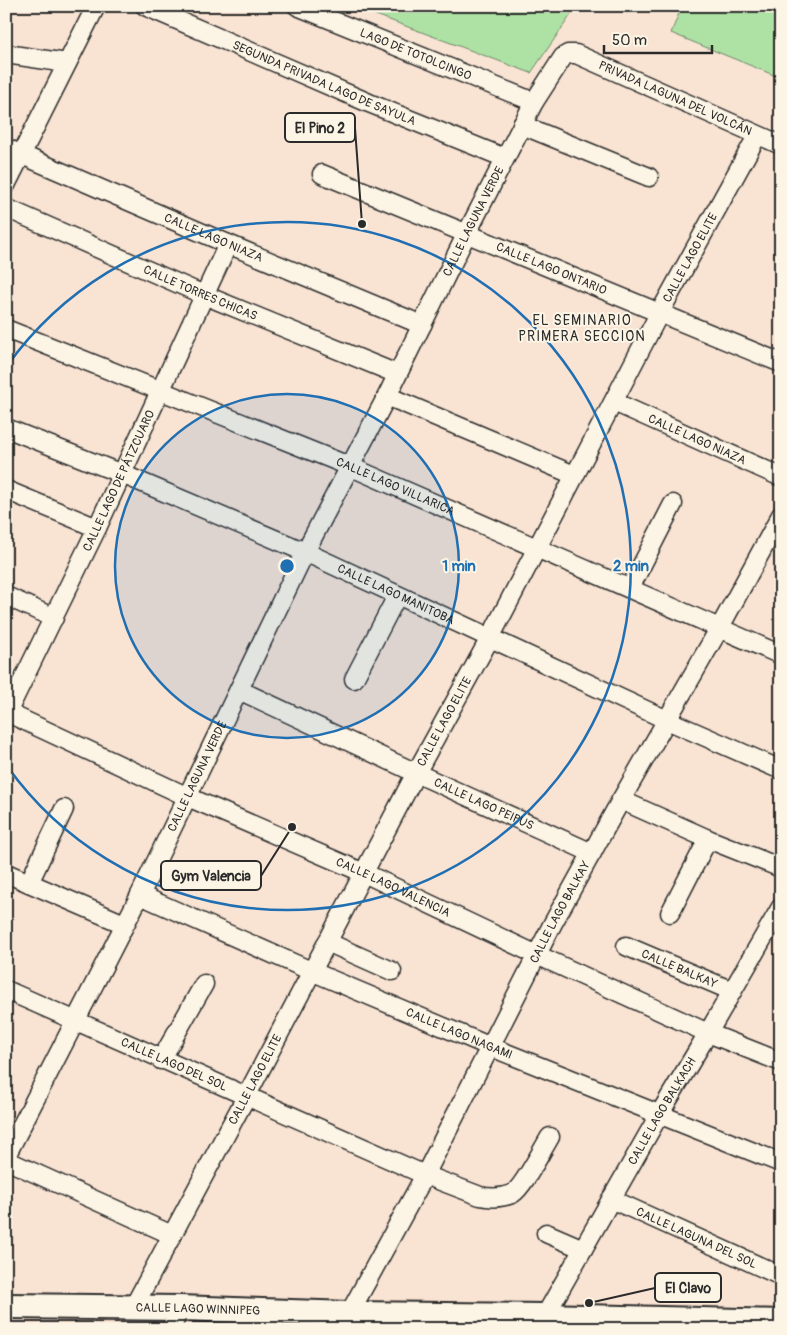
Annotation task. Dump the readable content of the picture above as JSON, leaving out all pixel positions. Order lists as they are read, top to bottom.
{
  "streets": {
    "main road": ["CALLE LAGO WINNIPEG"],
    "street": [
      "LAGO DE TOTOLCINGO",
      "SEGUNDA PRIVADA LAGO DE SAYULA",
      "PRIVADA LAGUNA DEL VOLCÁN",
      "CALLE LAGUNA VERDE",
      "CALLE LAGO NIAZA",
      "CALLE LAGO ELITE",
      "CALLE LAGO ONTARIO",
      "CALLE TORRES CHICAS",
      "CALLE LAGO DE PÁTZCUARO",
      "CALLE LAGO VILLARICA",
      "CALLE LAGO MANITOBA",
      "CALLE LAGO PEIPUS",
      "CALLE LAGO VALENCIA",
      "CALLE LAGO BALKAY",
      "CALLE BALKAY",
      "CALLE LAGO NAGAMI",
      "CALLE LAGO DEL SOL",
      "CALLE LAGO BALKACH",
      "CALLE LAGUNA DEL SOL"
    ]
  },
  "crossings": [
    ["LAGO DE TOTOLCINGO", "CALLE LAGUNA VERDE"],
    ["SEGUNDA PRIVADA LAGO DE SAYULA", "CALLE LAGUNA VERDE"],
    ["PRIVADA LAGUNA DEL VOLCÁN", "CALLE LAGUNA VERDE"],
    ["PRIVADA LAGUNA DEL VOLCÁN", "CALLE LAGO ELITE"],
    ["CALLE LAGUNA VERDE", "CALLE LAGO NIAZA"],
    ["CALLE LAGUNA VERDE", "CALLE LAGO ONTARIO"],
    ["CALLE LAGUNA VERDE", "CALLE TORRES CHICAS"],
    ["CALLE LAGUNA VERDE", "CALLE LAGO VILLARICA"],
    ["CALLE LAGUNA VERDE", "CALLE LAGO MANITOBA"],
    ["CALLE LAGUNA VERDE", "CALLE LAGO PEIPUS"],
    ["CALLE LAGUNA VERDE", "CALLE LAGO VALENCIA"],
    ["CALLE LAGUNA VERDE", "CALLE LAGO NAGAMI"],
    ["CALLE LAGUNA VERDE", "CALLE LAGO DEL SOL"],
    ["CALLE LAGO NIAZA", "CALLE LAGO ELITE"],
    ["CALLE LAGO NIAZA", "CALLE LAGO DE PÁTZCUARO"],
    ["CALLE LAGO ELITE", "CALLE LAGO ONTARIO"],
    ["CALLE LAGO ELITE", "CALLE LAGO VILLARICA"],
    ["CALLE LAGO ELITE", "CALLE LAGO MANITOBA"],
    ["CALLE LAGO ELITE", "CALLE LAGO PEIPUS"],
    ["CALLE LAGO ELITE", "CALLE LAGO VALENCIA"],
    ["CALLE LAGO ELITE", "CALLE LAGO NAGAMI"],
    ["CALLE LAGO ELITE", "CALLE LAGO DEL SOL"],
    ["CALLE LAGO ELITE", "CALLE LAGO WINNIPEG"],
    ["CALLE TORRES CHICAS", "CALLE LAGO DE PÁTZCUARO"],
    ["CALLE LAGO DE PÁTZCUARO", "CALLE LAGO VILLARICA"],
    ["CALLE LAGO DE PÁTZCUARO", "CALLE LAGO MANITOBA"],
    ["CALLE LAGO DE PÁTZCUARO", "CALLE LAGO VALENCIA"],
    ["CALLE LAGO VILLARICA", "CALLE LAGO BALKAY"],
    ["CALLE LAGO MANITOBA", "CALLE LAGO BALKAY"],
    ["CALLE LAGO PEIPUS", "CALLE LAGO BALKAY"],
    ["CALLE LAGO VALENCIA", "CALLE LAGO BALKAY"],
    ["CALLE LAGO VALENCIA", "CALLE LAGO BALKACH"],
    ["CALLE LAGO BALKAY", "CALLE LAGO NAGAMI"],
    ["CALLE LAGO BALKAY", "CALLE LAGO DEL SOL"],
    ["CALLE LAGO BALKAY", "CALLE LAGO WINNIPEG"],
    ["CALLE BALKAY", "CALLE LAGO BALKACH"],
    ["CALLE LAGO NAGAMI", "CALLE LAGO BALKACH"],
    ["CALLE LAGO BALKACH", "CALLE LAGUNA DEL SOL"],
    ["CALLE LAGO BALKACH", "CALLE LAGO WINNIPEG"]
  ],
  "districts": ["EL SEMINARIO PRIMERA SECCION"],
  "places": ["El Pino 2", "Gym Valencia", "El Clavo"],
  "scale_bar": "50 m",
  "rings": ["1 min", "2 min"]
}
